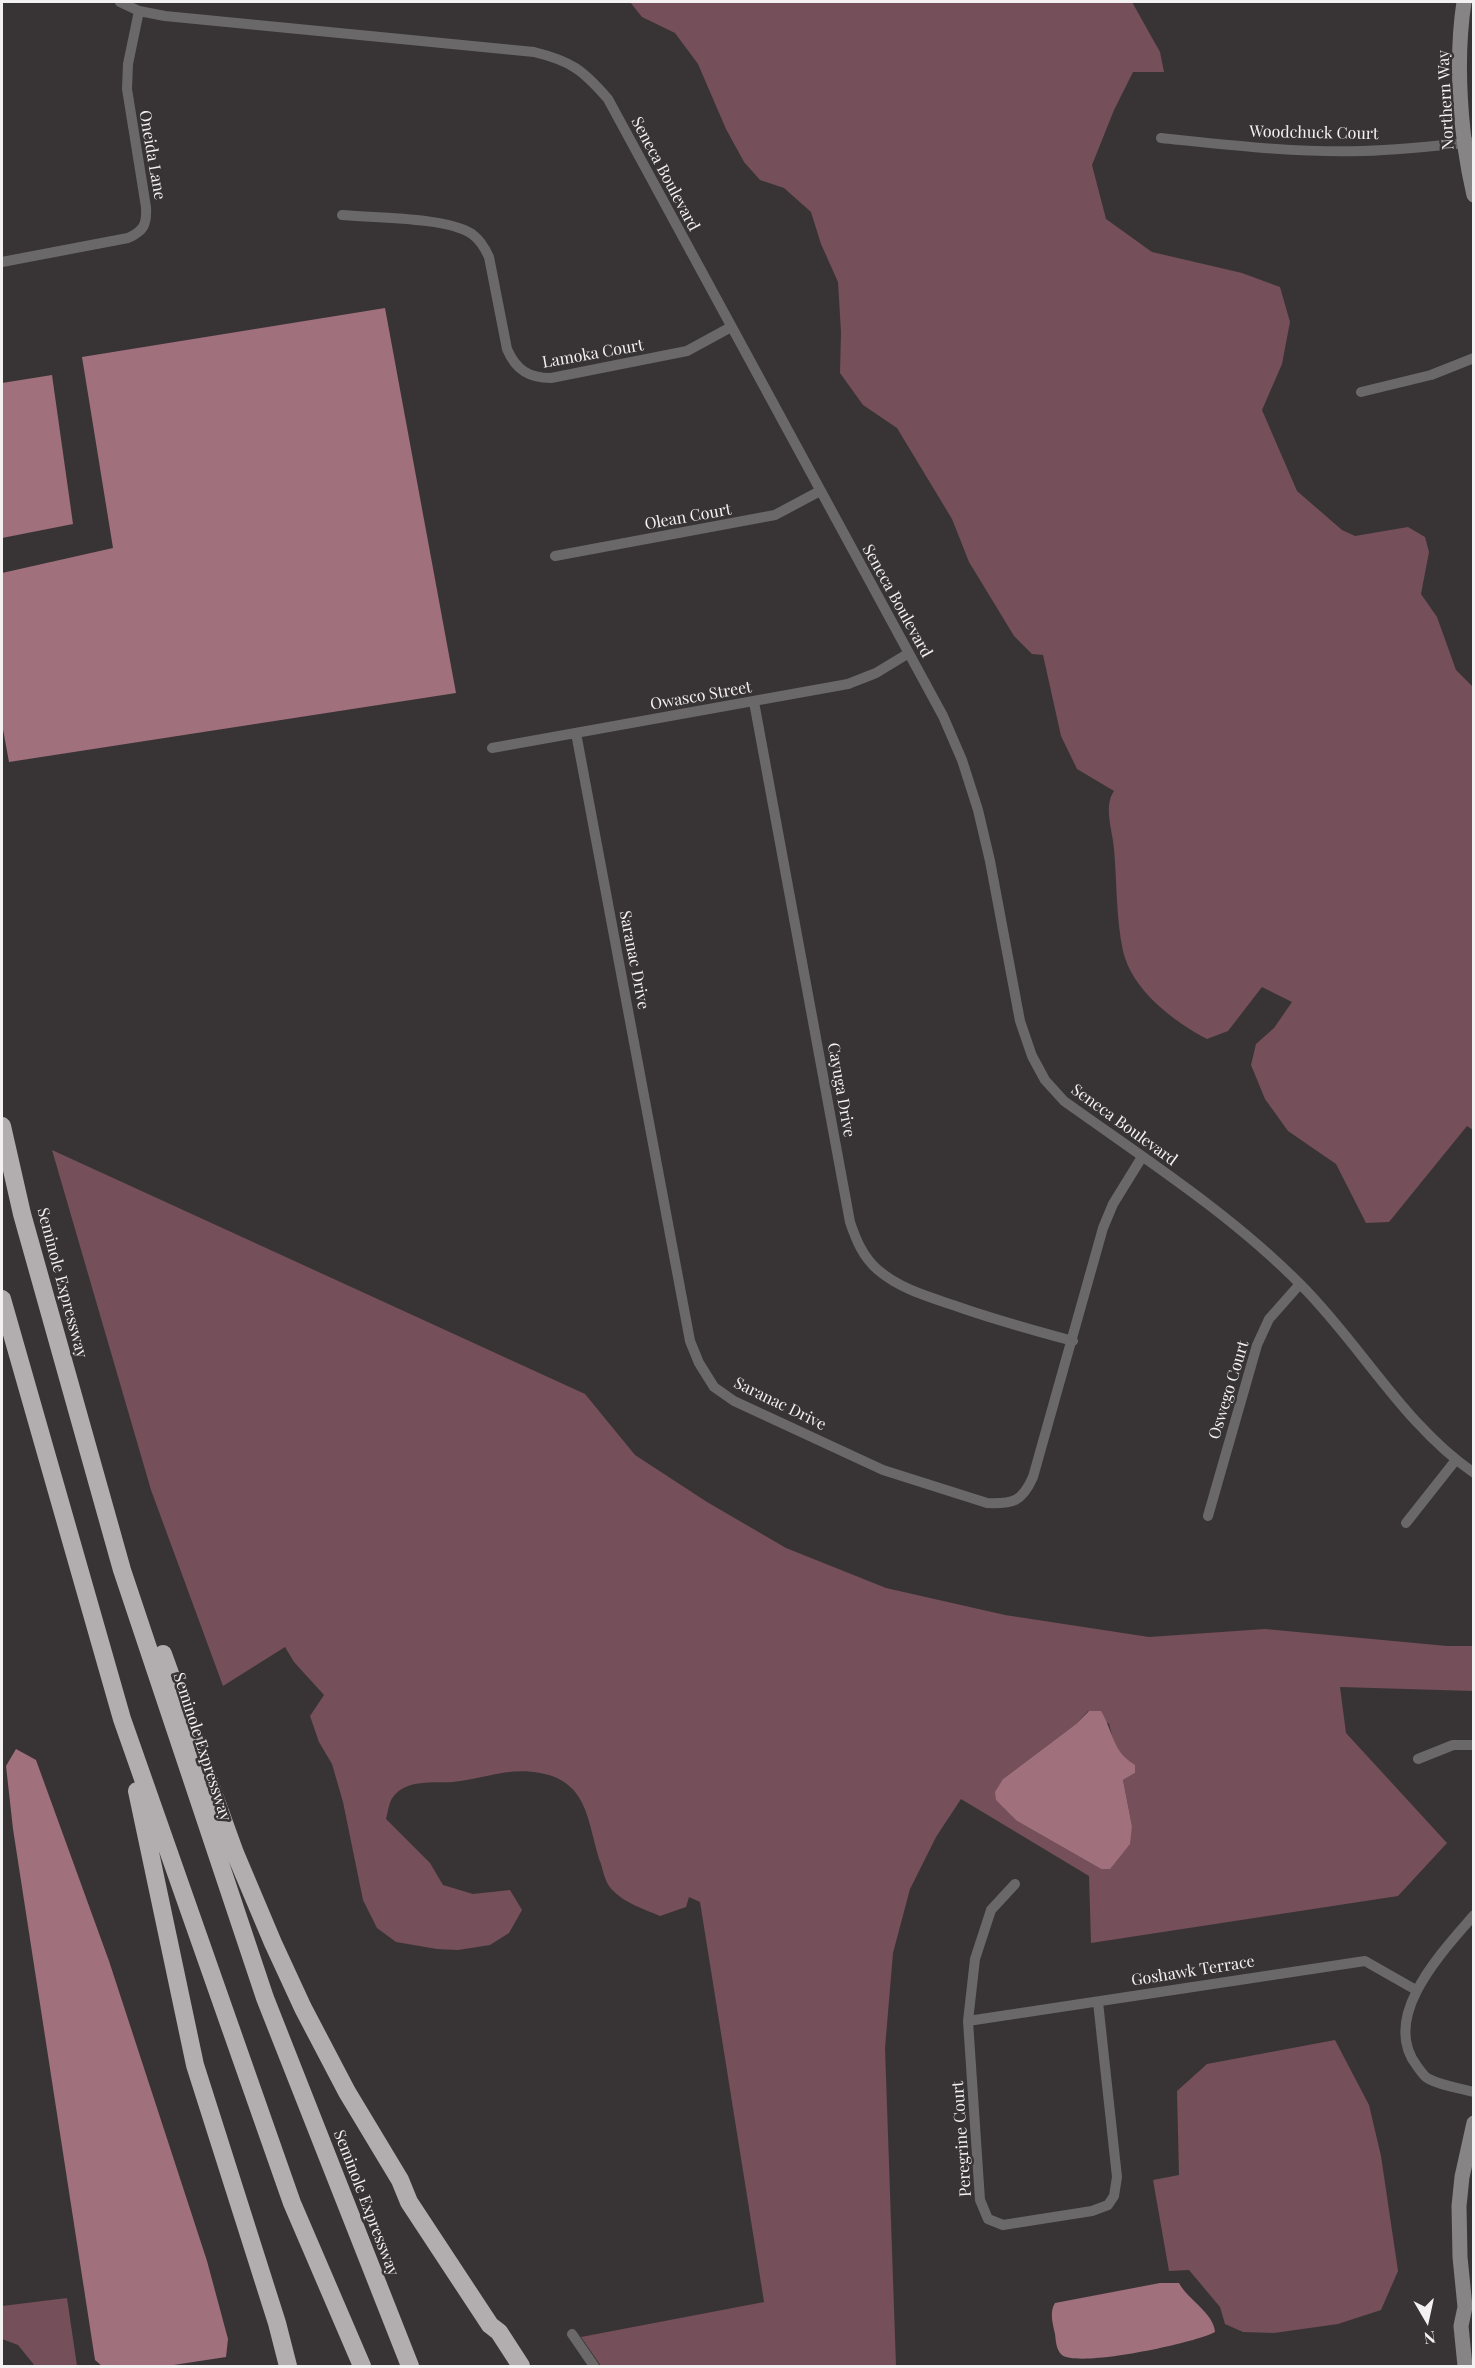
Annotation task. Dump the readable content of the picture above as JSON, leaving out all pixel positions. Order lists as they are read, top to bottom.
{
  "streets": {
    "highway": ["Seminole Expressway"],
    "street": [
      "Northern Way",
      "Woodchuck Court",
      "Oneida Lane",
      "Seneca Boulevard",
      "Lamoka Court",
      "Olean Court",
      "Owasco Street",
      "Saranac Drive",
      "Cayuga Drive",
      "Oswego Court",
      "Goshawk Terrace",
      "Peregrine Court"
    ]
  },
  "crossings": [
    ["Northern Way", "Woodchuck Court"],
    ["Oneida Lane", "Seneca Boulevard"],
    ["Seneca Boulevard", "Lamoka Court"],
    ["Seneca Boulevard", "Olean Court"],
    ["Seneca Boulevard", "Owasco Street"],
    ["Seneca Boulevard", "Saranac Drive"],
    ["Seneca Boulevard", "Oswego Court"],
    ["Owasco Street", "Saranac Drive"],
    ["Owasco Street", "Cayuga Drive"],
    ["Saranac Drive", "Cayuga Drive"],
    ["Goshawk Terrace", "Peregrine Court"]
  ],
  "north": "bottom"
}
